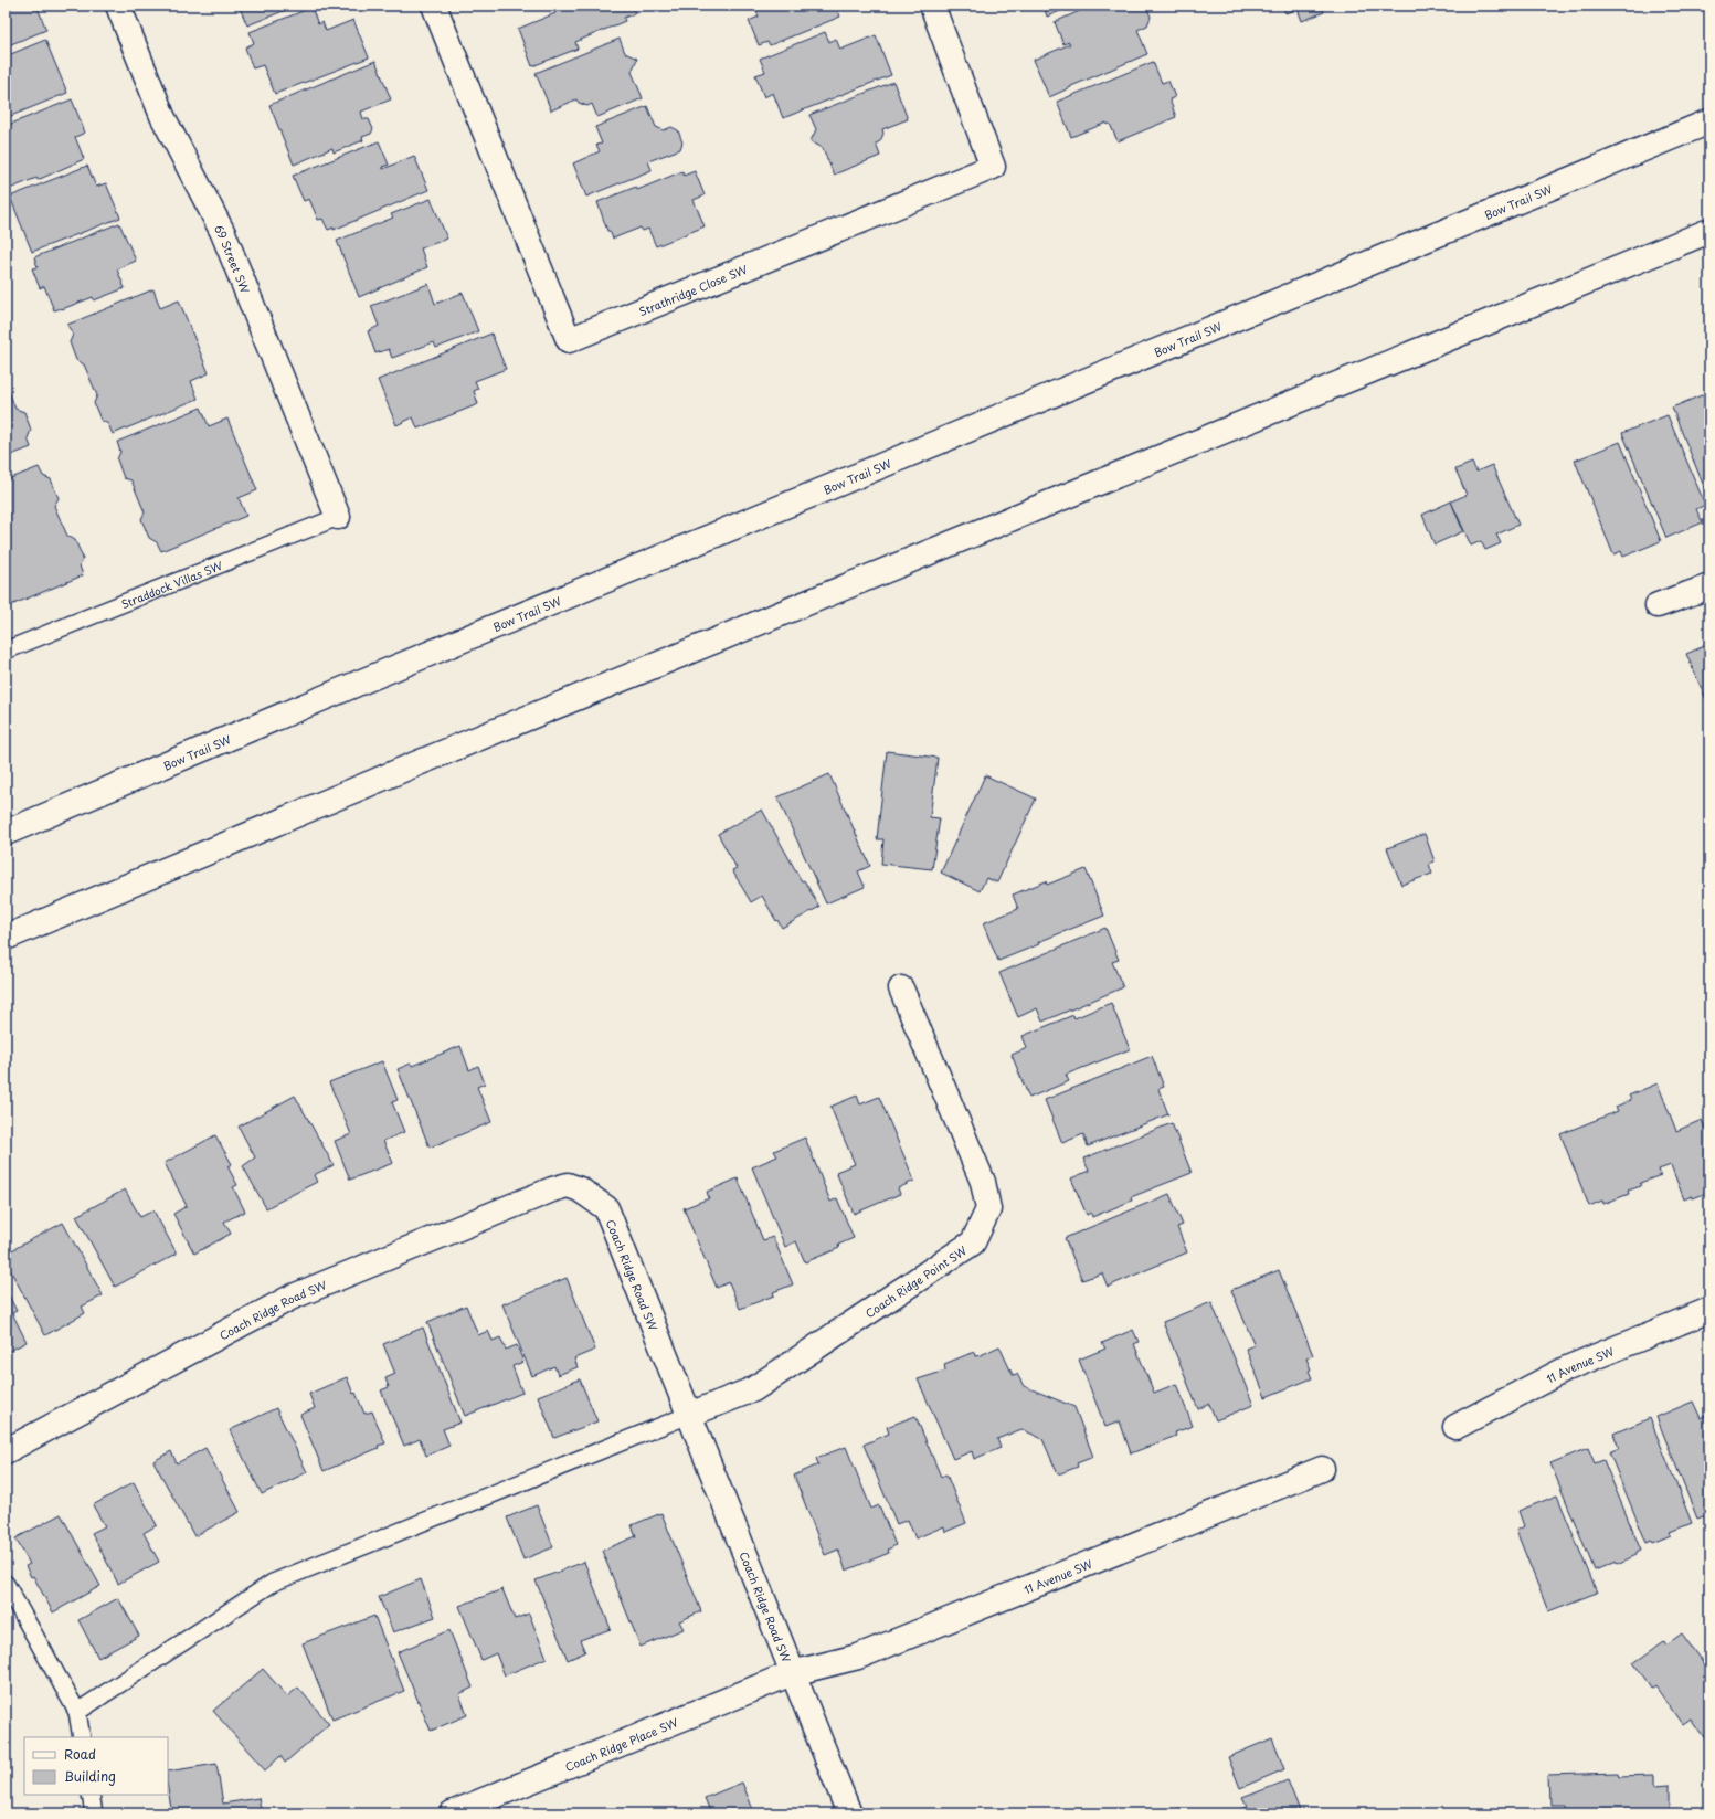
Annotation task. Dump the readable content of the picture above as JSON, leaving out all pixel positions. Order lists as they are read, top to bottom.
{
  "streets": {
    "street": [
      "Bow Trail SW",
      "69 Street SW",
      "Strathridge Close SW",
      "Coach Ridge Road SW",
      "Coach Ridge Point SW",
      "11 Avenue SW",
      "Coach Ridge Place SW"
    ],
    "lane": ["Straddock Villas SW"]
  },
  "crossings": [
    ["69 Street SW", "Straddock Villas SW"],
    ["Coach Ridge Road SW", "Coach Ridge Point SW"],
    ["Coach Ridge Road SW", "11 Avenue SW"],
    ["Coach Ridge Road SW", "Coach Ridge Place SW"],
    ["11 Avenue SW", "Coach Ridge Place SW"]
  ],
  "legend": ["Road", "Building"]
}
